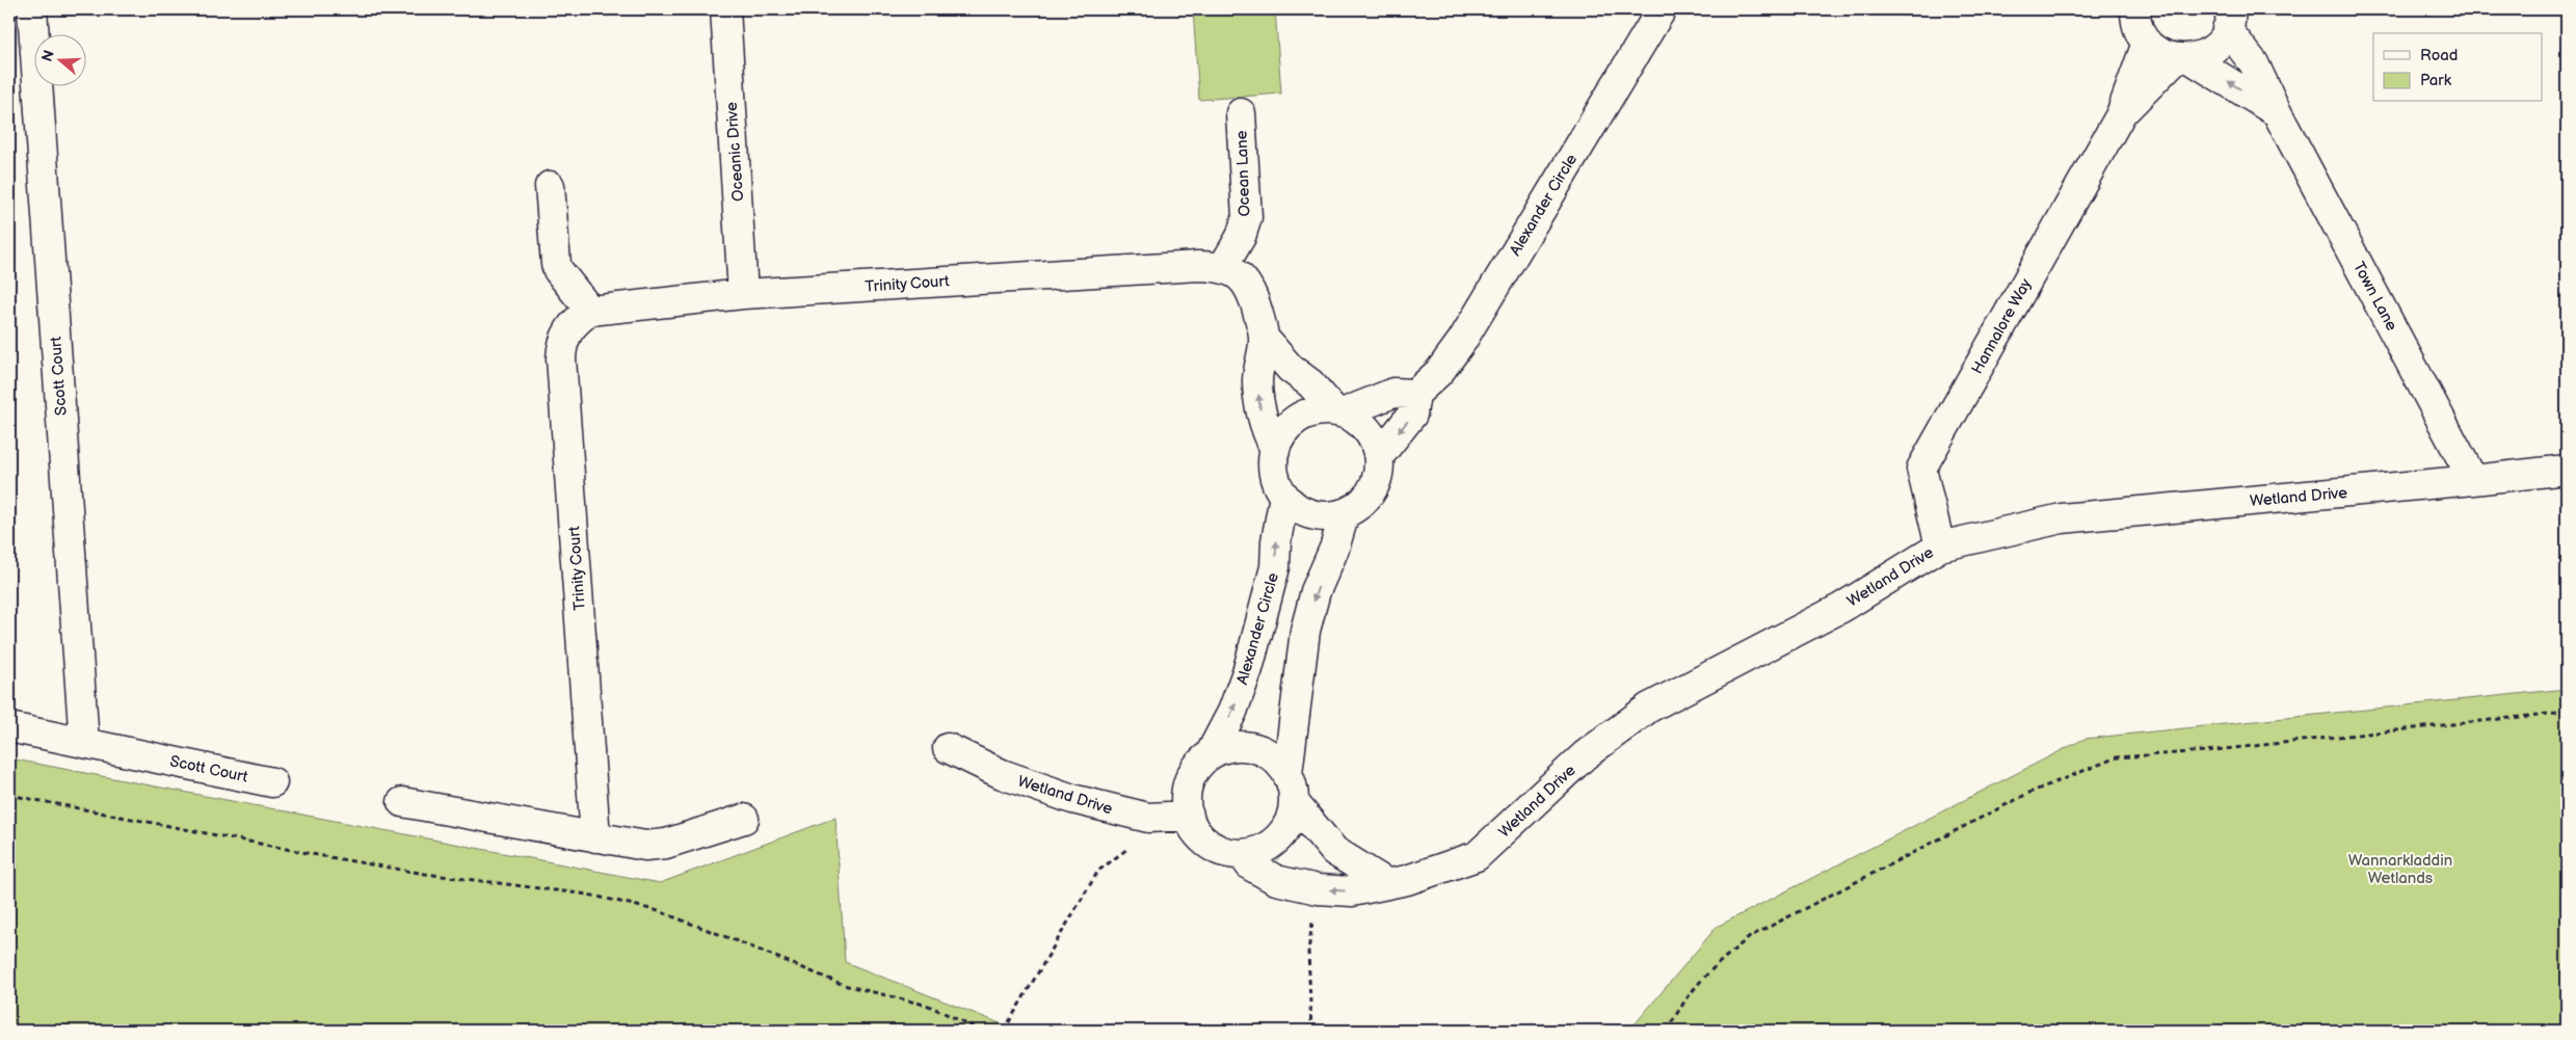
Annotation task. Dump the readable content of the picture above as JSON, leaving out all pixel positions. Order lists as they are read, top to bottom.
{
  "streets": {
    "street": [
      "Oceanic Drive",
      "Ocean Lane",
      "Alexander Circle",
      "Trinity Court",
      "Town Lane",
      "Hannalore Way",
      "Scott Court",
      "Wetland Drive"
    ]
  },
  "crossings": [
    ["Oceanic Drive", "Trinity Court"],
    ["Ocean Lane", "Trinity Court"],
    ["Alexander Circle", "Wetland Drive"],
    ["Town Lane", "Hannalore Way"],
    ["Town Lane", "Wetland Drive"],
    ["Hannalore Way", "Wetland Drive"]
  ],
  "parks": ["Wannarkladdin Wetlands"],
  "legend": ["Road", "Park"],
  "north": "left"
}
